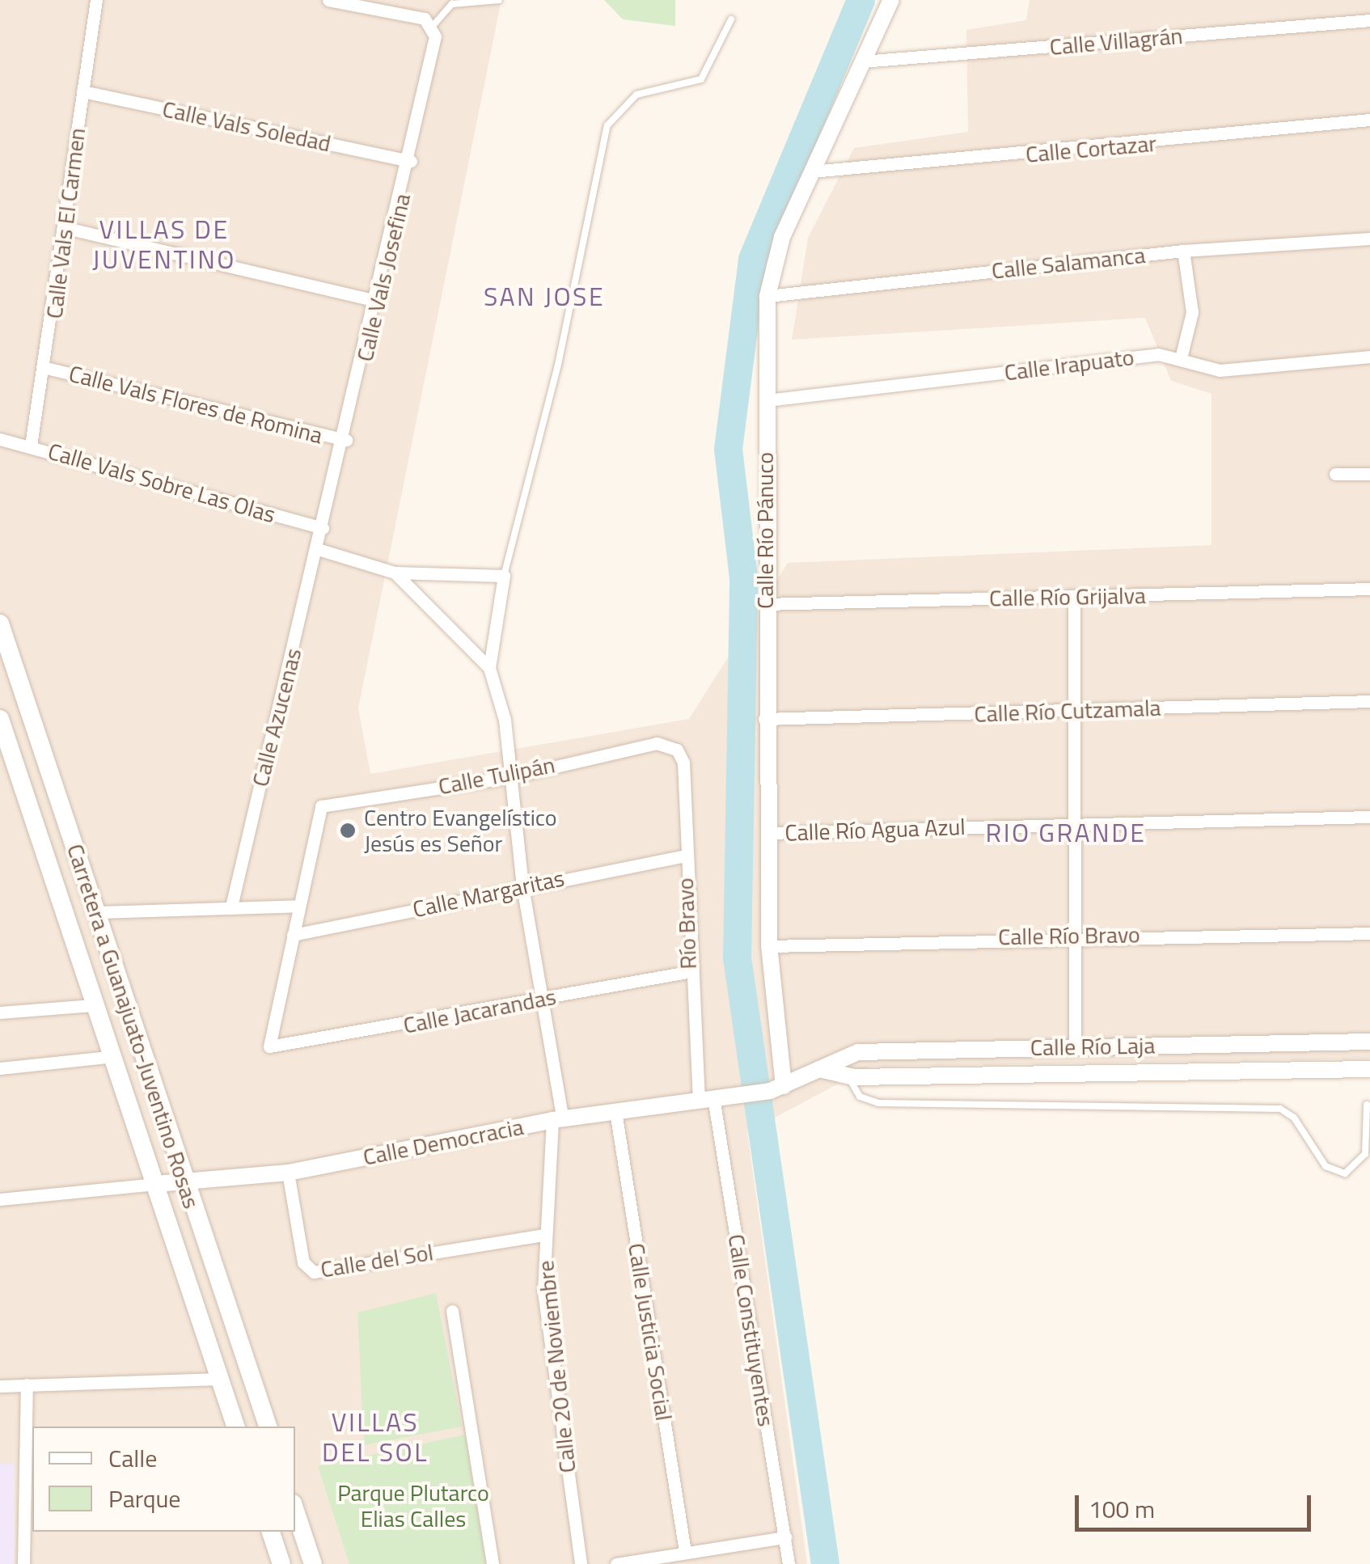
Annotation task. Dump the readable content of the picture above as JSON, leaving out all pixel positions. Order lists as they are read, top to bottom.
{
  "streets": {
    "main road": ["Carretera a Guanajuato-Juventino Rosas"],
    "street": [
      "Calle Villagrán",
      "Calle Vals Soledad",
      "Calle Cortazar",
      "Calle Vals El Carmen",
      "Calle Salamanca",
      "Calle Vals Josefina",
      "Calle Irapuato",
      "Calle Vals Flores de Romina",
      "Calle Vals Sobre Las Olas",
      "Calle Río Pánuco",
      "Calle Río Grijalva",
      "Calle Río Cutzamala",
      "Calle Azucenas",
      "Calle Tulipán",
      "Calle Río Agua Azul",
      "Calle Margaritas",
      "Río Bravo",
      "Calle Río Bravo",
      "Calle Jacarandas",
      "Calle Río Laja",
      "Calle Democracia",
      "Calle del Sol",
      "Calle Constituyentes",
      "Calle Justicia Social",
      "Calle 20 de Noviembre"
    ]
  },
  "crossings": [
    ["Calle Villagrán", "Calle Río Pánuco"],
    ["Calle Vals Soledad", "Calle Vals El Carmen"],
    ["Calle Vals Soledad", "Calle Vals Josefina"],
    ["Calle Cortazar", "Calle Río Pánuco"],
    ["Calle Vals El Carmen", "Calle Vals Flores de Romina"],
    ["Calle Vals El Carmen", "Calle Vals Sobre Las Olas"],
    ["Calle Salamanca", "Calle Río Pánuco"],
    ["Calle Vals Josefina", "Calle Vals Flores de Romina"],
    ["Calle Vals Josefina", "Calle Vals Sobre Las Olas"],
    ["Calle Vals Josefina", "Calle Azucenas"],
    ["Calle Irapuato", "Calle Río Pánuco"],
    ["Calle Vals Sobre Las Olas", "Calle Azucenas"],
    ["Calle Río Pánuco", "Calle Río Grijalva"],
    ["Calle Río Pánuco", "Calle Río Cutzamala"],
    ["Calle Río Pánuco", "Calle Río Agua Azul"],
    ["Calle Río Pánuco", "Calle Río Bravo"],
    ["Calle Río Pánuco", "Calle Río Laja"],
    ["Calle Río Pánuco", "Calle Democracia"],
    ["Calle Tulipán", "Río Bravo"],
    ["Calle Tulipán", "Calle 20 de Noviembre"],
    ["Calle Margaritas", "Río Bravo"],
    ["Calle Margaritas", "Calle Jacarandas"],
    ["Calle Margaritas", "Calle 20 de Noviembre"],
    ["Río Bravo", "Calle Jacarandas"],
    ["Río Bravo", "Calle Democracia"],
    ["Río Bravo", "Calle Constituyentes"],
    ["Calle Jacarandas", "Calle 20 de Noviembre"],
    ["Carretera a Guanajuato-Juventino Rosas", "Calle Democracia"],
    ["Calle Río Laja", "Calle Democracia"],
    ["Calle Democracia", "Calle del Sol"],
    ["Calle Democracia", "Calle Constituyentes"],
    ["Calle Democracia", "Calle Justicia Social"],
    ["Calle Democracia", "Calle 20 de Noviembre"],
    ["Calle del Sol", "Calle 20 de Noviembre"]
  ],
  "districts": [
    "VILLAS DE JUVENTINO",
    "SAN JOSE",
    "RIO GRANDE",
    "VILLAS DEL SOL"
  ],
  "parks": ["Parque Plutarco Elias Calles"],
  "places": ["Centro Evangelístico Jesús es Señor"],
  "legend": ["Calle", "Parque"],
  "scale_bar": "100 m"
}
